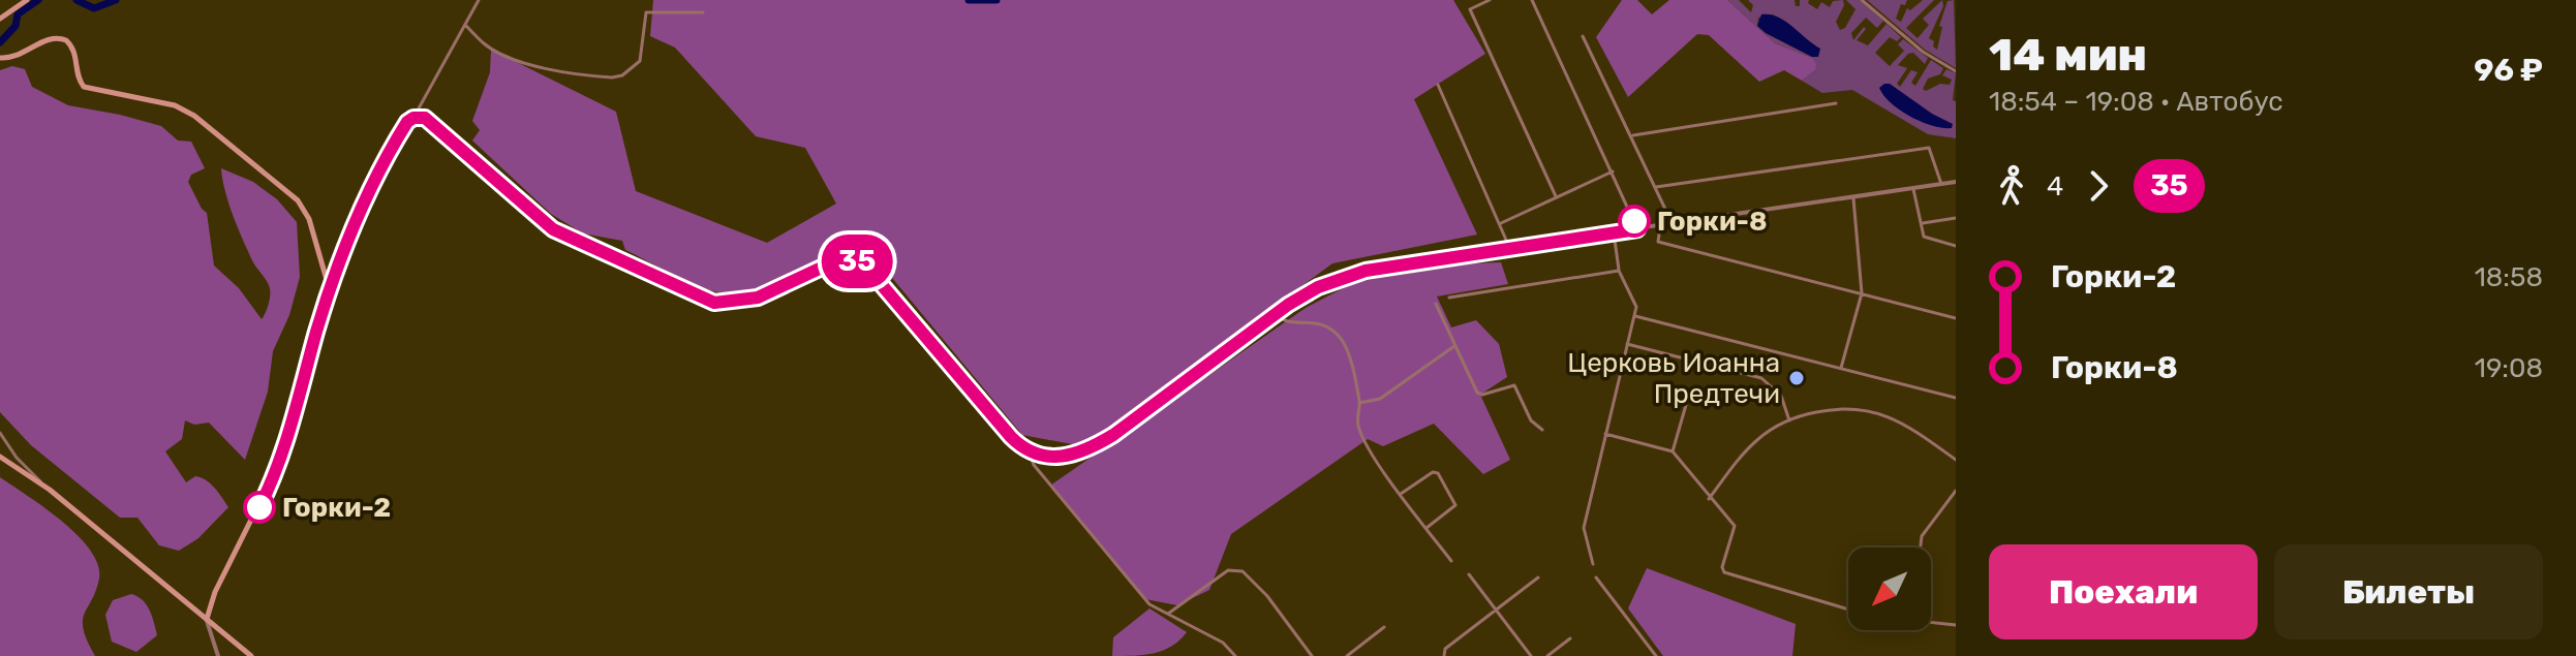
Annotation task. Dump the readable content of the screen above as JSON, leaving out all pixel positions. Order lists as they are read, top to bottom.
{
  "places": ["Горки-8", "Церковь Иоанна Предтечи", "Горки-2"],
  "lines": ["bus line 35"],
  "north": "bottom left",
  "page": {
    "on_map": "35",
    "heading": ["14 мин", "18:54 – 19:08 · Автобус", "96 ₽"],
    "legs": ["4", "35"],
    "list": [
      {
        "name": "Горки-2",
        "value": "18:58"
      },
      {
        "name": "Горки-8",
        "value": "19:08"
      }
    ],
    "buttons": ["Поехали", "Билеты"]
  }
}
